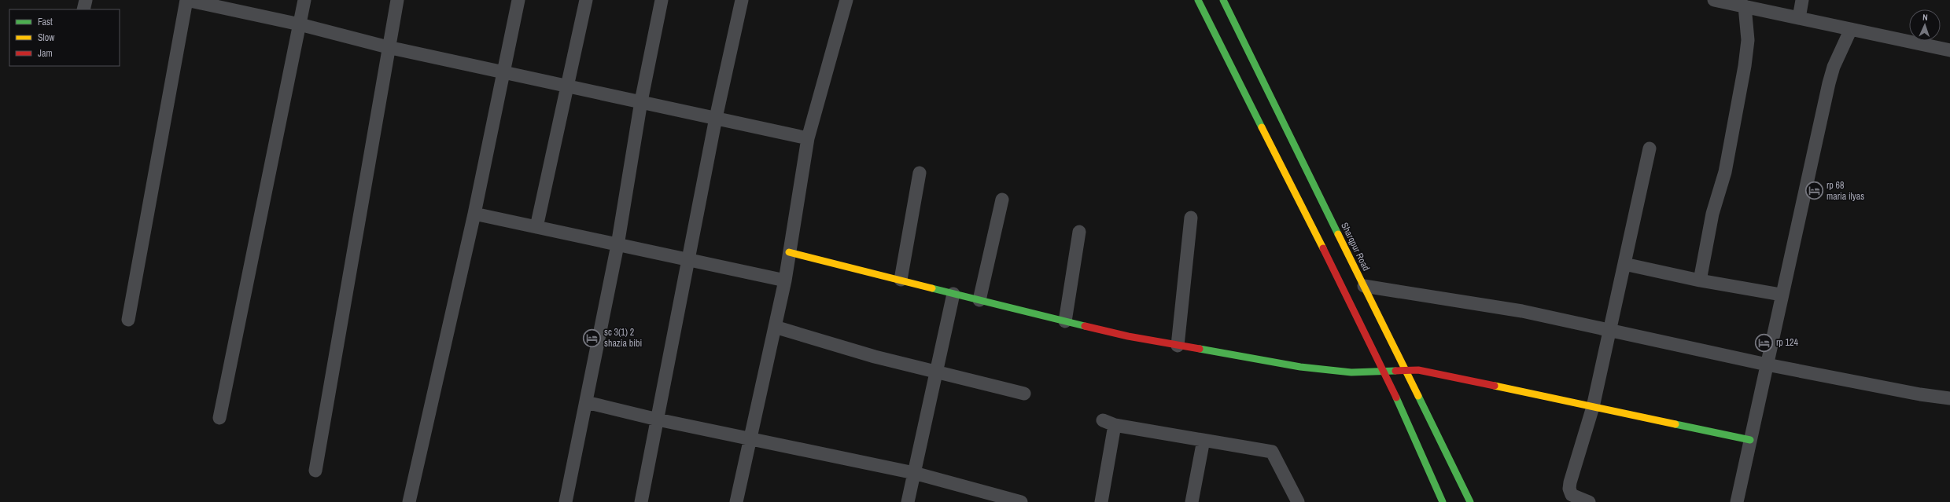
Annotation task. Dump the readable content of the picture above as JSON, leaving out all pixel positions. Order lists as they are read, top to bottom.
{
  "streets": {
    "main road": ["Sharqpur Road"]
  },
  "places": {
    "hotel": ["rp 68 maria ilyas", "sc 3(1) 2 shazia bibi", "rp 124"]
  },
  "legend": ["Fast", "Slow", "Jam"],
  "north": "top"
}
